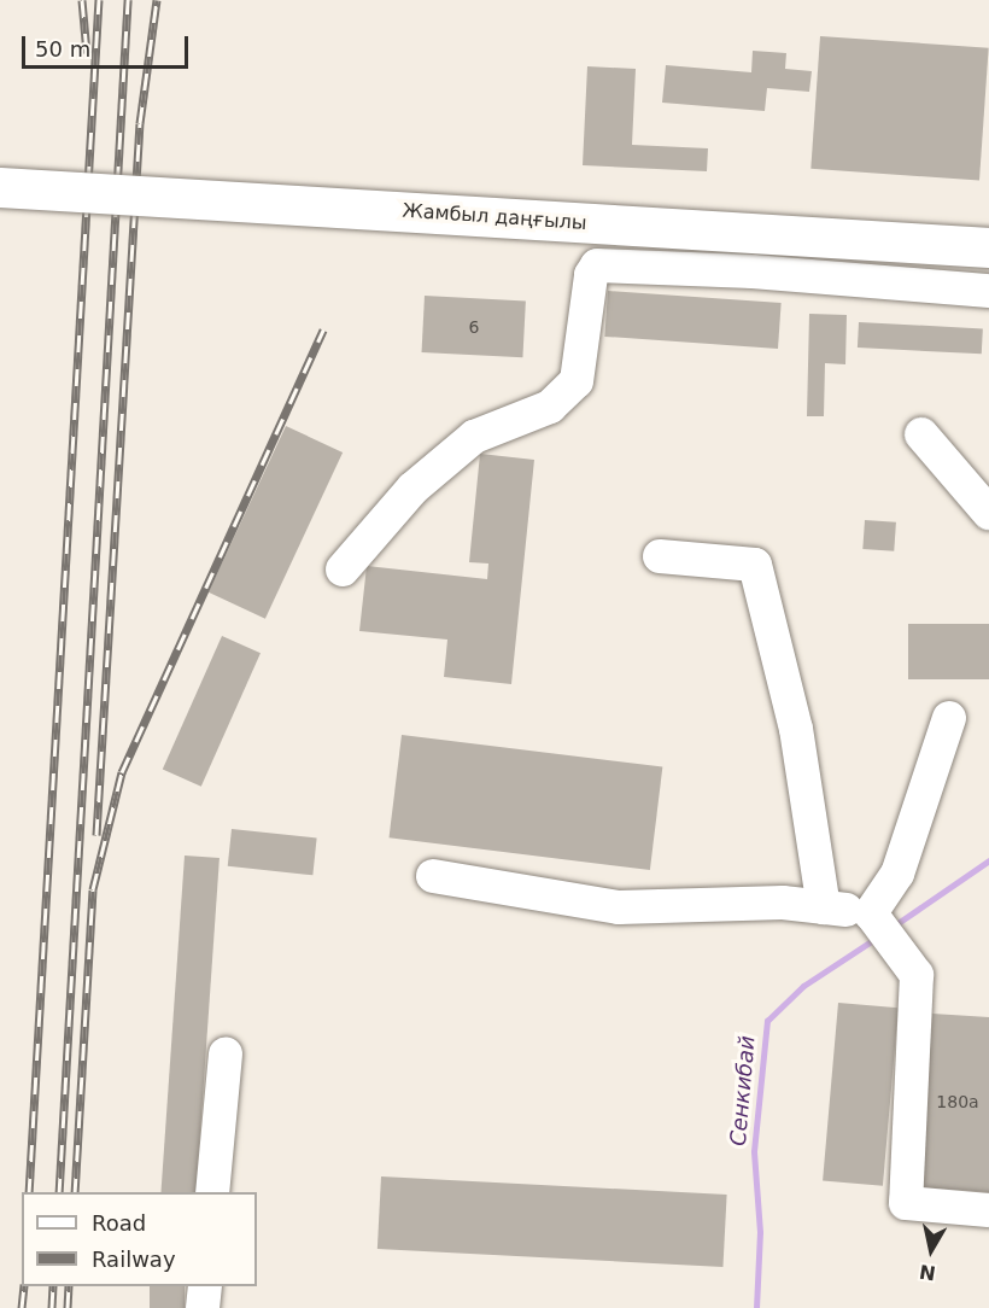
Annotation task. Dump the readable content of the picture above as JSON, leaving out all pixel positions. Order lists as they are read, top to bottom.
{
  "streets": {
    "main road": ["Жамбыл даңғылы"]
  },
  "water": ["Сенкибай"],
  "house_numbers": ["6", "180а"],
  "legend": ["Road", "Railway"],
  "scale_bar": "50 m",
  "north": "bottom"
}
